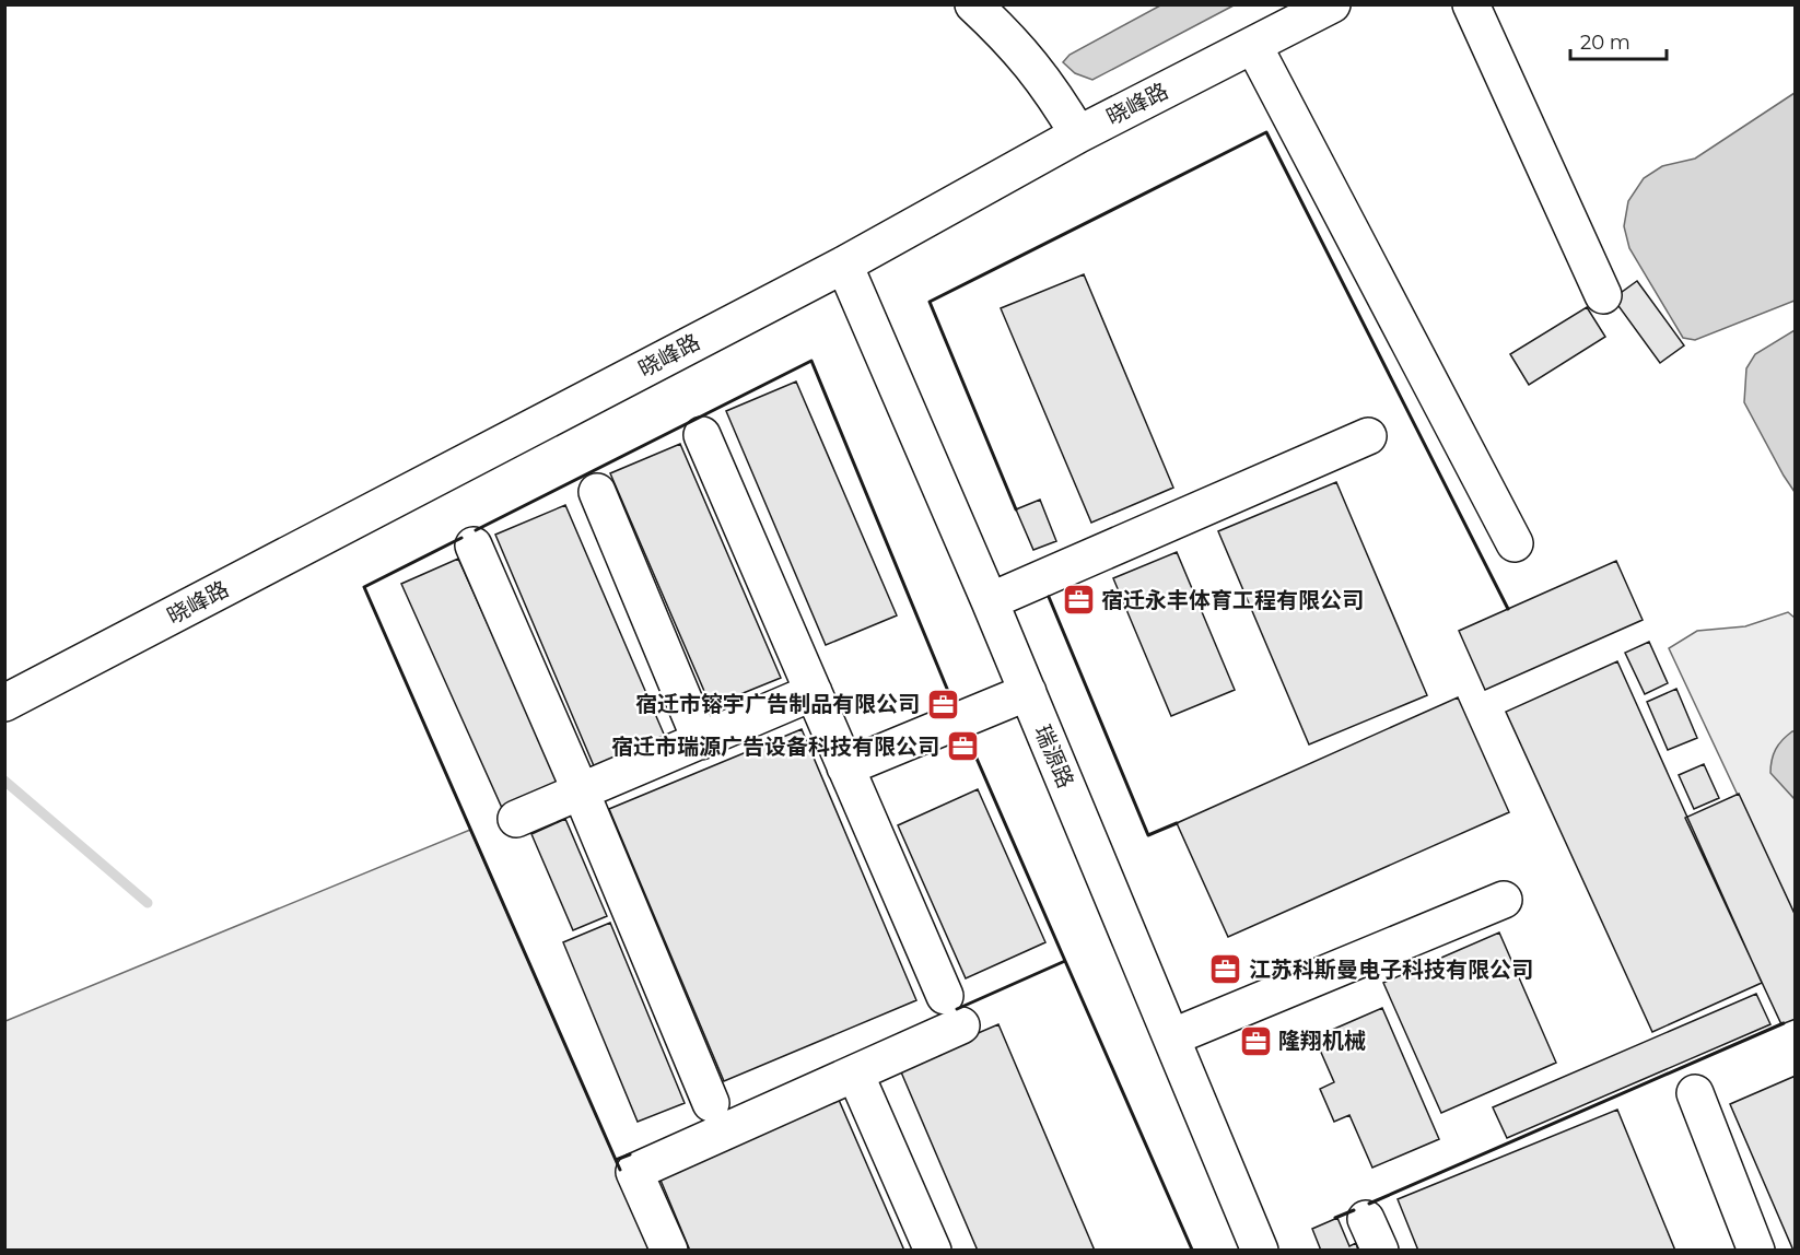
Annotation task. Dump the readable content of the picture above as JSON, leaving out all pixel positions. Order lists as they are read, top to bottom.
{
  "streets": {
    "street": ["晓峰路", "瑞源路"]
  },
  "crossings": [
    ["晓峰路", "瑞源路"]
  ],
  "places": {
    "office": [
      "宿迁永丰体育工程有限公司",
      "宿迁市镕宇广告制品有限公司",
      "宿迁市瑞源广告设备科技有限公司",
      "江苏科斯曼电子科技有限公司",
      "隆翔机械"
    ]
  },
  "scale_bar": "20 m"
}
